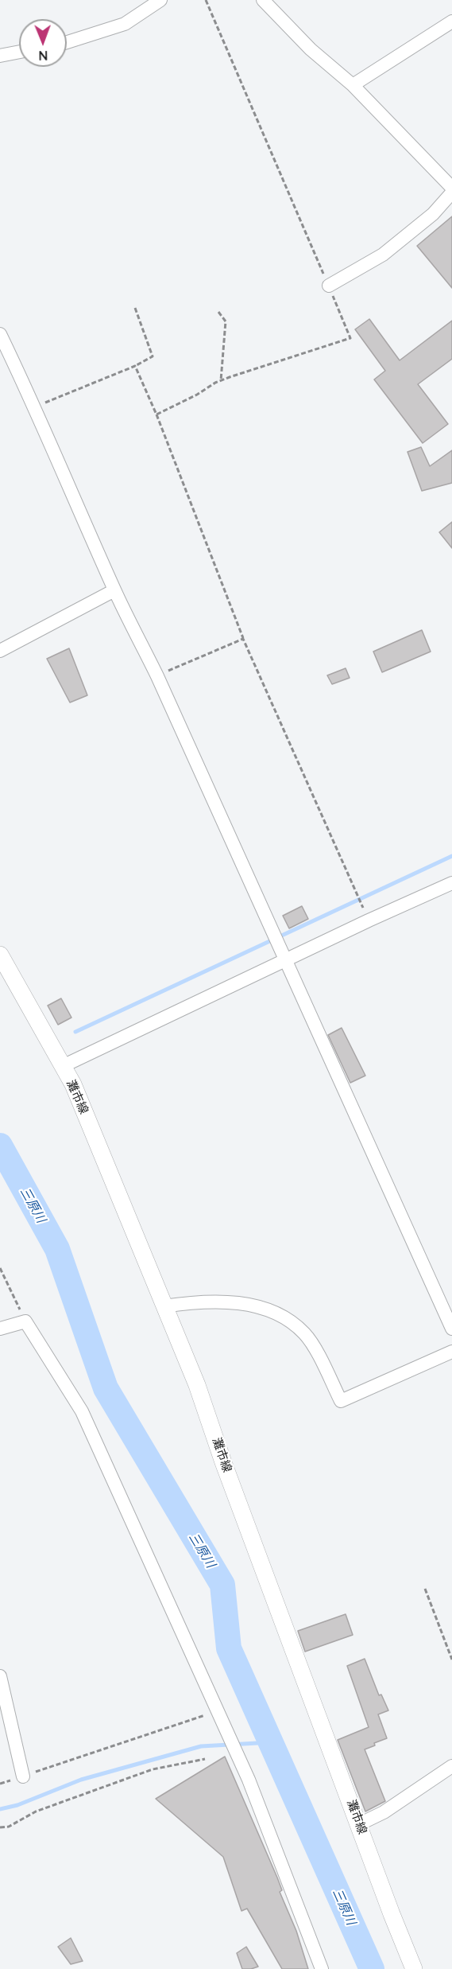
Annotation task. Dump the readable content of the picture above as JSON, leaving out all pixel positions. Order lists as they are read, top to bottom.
{
  "streets": {
    "main road": ["灘市線"]
  },
  "water": ["三原川"],
  "north": "bottom"
}
